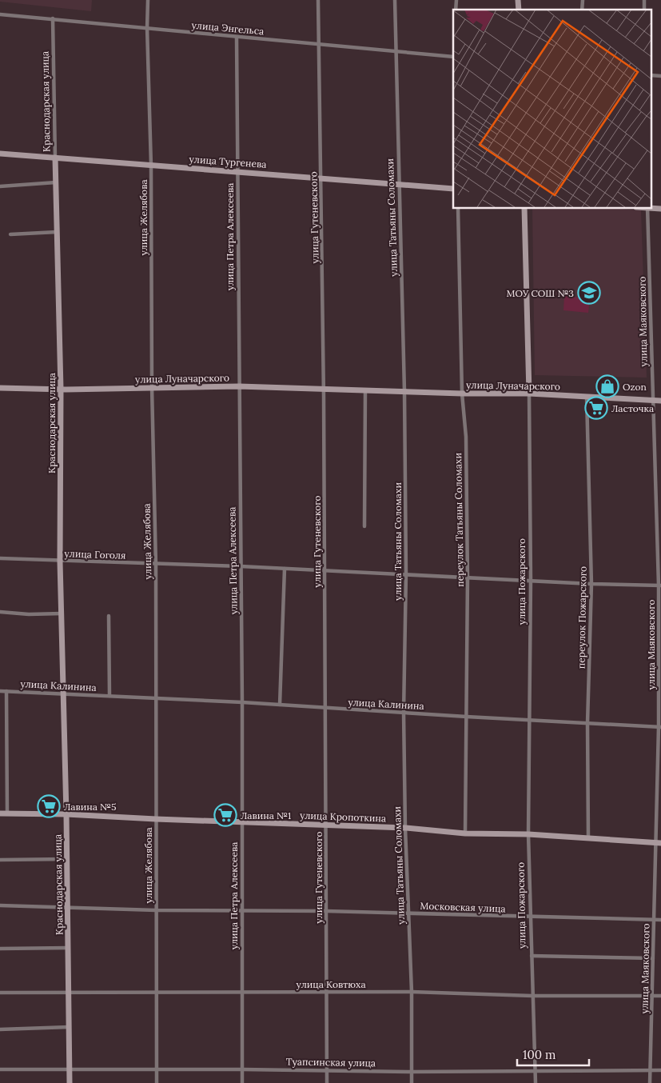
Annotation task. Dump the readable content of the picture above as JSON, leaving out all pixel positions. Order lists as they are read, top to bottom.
{
  "streets": {
    "main road": [
      "Краснодарская улица",
      "улица Тургенева",
      "улица Луначарского",
      "улица Пожарского",
      "улица Кропоткина"
    ],
    "street": [
      "улица Энгельса",
      "улица Желябова",
      "улица Гутеневского",
      "улица Татьяны Соломахи",
      "улица Петра Алексеева",
      "улица Маяковского",
      "переулок Татьяны Соломахи",
      "улица Гоголя",
      "переулок Пожарского",
      "улица Калинина",
      "Московская улица",
      "улица Ковтюха",
      "Туапсинская улица"
    ]
  },
  "crossings": [
    ["улица Энгельса", "Краснодарская улица"],
    ["улица Энгельса", "улица Желябова"],
    ["улица Энгельса", "улица Гутеневского"],
    ["улица Энгельса", "улица Татьяны Соломахи"],
    ["улица Энгельса", "улица Петра Алексеева"],
    ["Краснодарская улица", "улица Тургенева"],
    ["Краснодарская улица", "улица Луначарского"],
    ["Краснодарская улица", "улица Гоголя"],
    ["Краснодарская улица", "улица Калинина"],
    ["Краснодарская улица", "улица Кропоткина"],
    ["Краснодарская улица", "Московская улица"],
    ["Краснодарская улица", "улица Ковтюха"],
    ["Краснодарская улица", "Туапсинская улица"],
    ["улица Тургенева", "улица Желябова"],
    ["улица Тургенева", "улица Гутеневского"],
    ["улица Тургенева", "улица Татьяны Соломахи"],
    ["улица Тургенева", "улица Петра Алексеева"],
    ["улица Желябова", "улица Луначарского"],
    ["улица Желябова", "улица Гоголя"],
    ["улица Желябова", "улица Калинина"],
    ["улица Желябова", "улица Кропоткина"],
    ["улица Желябова", "Московская улица"],
    ["улица Желябова", "улица Ковтюха"],
    ["улица Желябова", "Туапсинская улица"],
    ["улица Гутеневского", "улица Луначарского"],
    ["улица Гутеневского", "улица Гоголя"],
    ["улица Гутеневского", "улица Калинина"],
    ["улица Гутеневского", "улица Кропоткина"],
    ["улица Гутеневского", "Московская улица"],
    ["улица Гутеневского", "улица Ковтюха"],
    ["улица Гутеневского", "Туапсинская улица"],
    ["улица Татьяны Соломахи", "улица Луначарского"],
    ["улица Татьяны Соломахи", "улица Гоголя"],
    ["улица Татьяны Соломахи", "улица Калинина"],
    ["улица Татьяны Соломахи", "улица Кропоткина"],
    ["улица Татьяны Соломахи", "Московская улица"],
    ["улица Татьяны Соломахи", "улица Ковтюха"],
    ["улица Татьяны Соломахи", "Туапсинская улица"],
    ["улица Петра Алексеева", "улица Луначарского"],
    ["улица Петра Алексеева", "улица Гоголя"],
    ["улица Петра Алексеева", "улица Калинина"],
    ["улица Петра Алексеева", "улица Кропоткина"],
    ["улица Петра Алексеева", "Московская улица"],
    ["улица Петра Алексеева", "улица Ковтюха"],
    ["улица Петра Алексеева", "Туапсинская улица"],
    ["улица Маяковского", "улица Луначарского"],
    ["улица Маяковского", "улица Гоголя"],
    ["улица Маяковского", "улица Пожарского"],
    ["улица Маяковского", "улица Калинина"],
    ["улица Маяковского", "улица Кропоткина"],
    ["улица Маяковского", "Московская улица"],
    ["улица Маяковского", "улица Ковтюха"],
    ["улица Маяковского", "Туапсинская улица"],
    ["улица Луначарского", "переулок Татьяны Соломахи"],
    ["улица Луначарского", "улица Пожарского"],
    ["улица Луначарского", "переулок Пожарского"],
    ["переулок Татьяны Соломахи", "улица Гоголя"],
    ["переулок Татьяны Соломахи", "улица Калинина"],
    ["переулок Татьяны Соломахи", "улица Кропоткина"],
    ["улица Гоголя", "улица Пожарского"],
    ["улица Гоголя", "переулок Пожарского"],
    ["улица Пожарского", "улица Калинина"],
    ["улица Пожарского", "улица Кропоткина"],
    ["улица Пожарского", "Московская улица"],
    ["улица Пожарского", "улица Ковтюха"],
    ["улица Пожарского", "Туапсинская улица"],
    ["переулок Пожарского", "улица Калинина"],
    ["переулок Пожарского", "улица Кропоткина"],
    ["улица Калинина", "улица Кропоткина"]
  ],
  "places": {
    "school or university": ["МОУ СОШ №3"],
    "shop": ["Ozon"],
    "supermarket": ["Ласточка", "Лавина №5", "Лавина №1"]
  },
  "scale_bar": "100 m"
}
